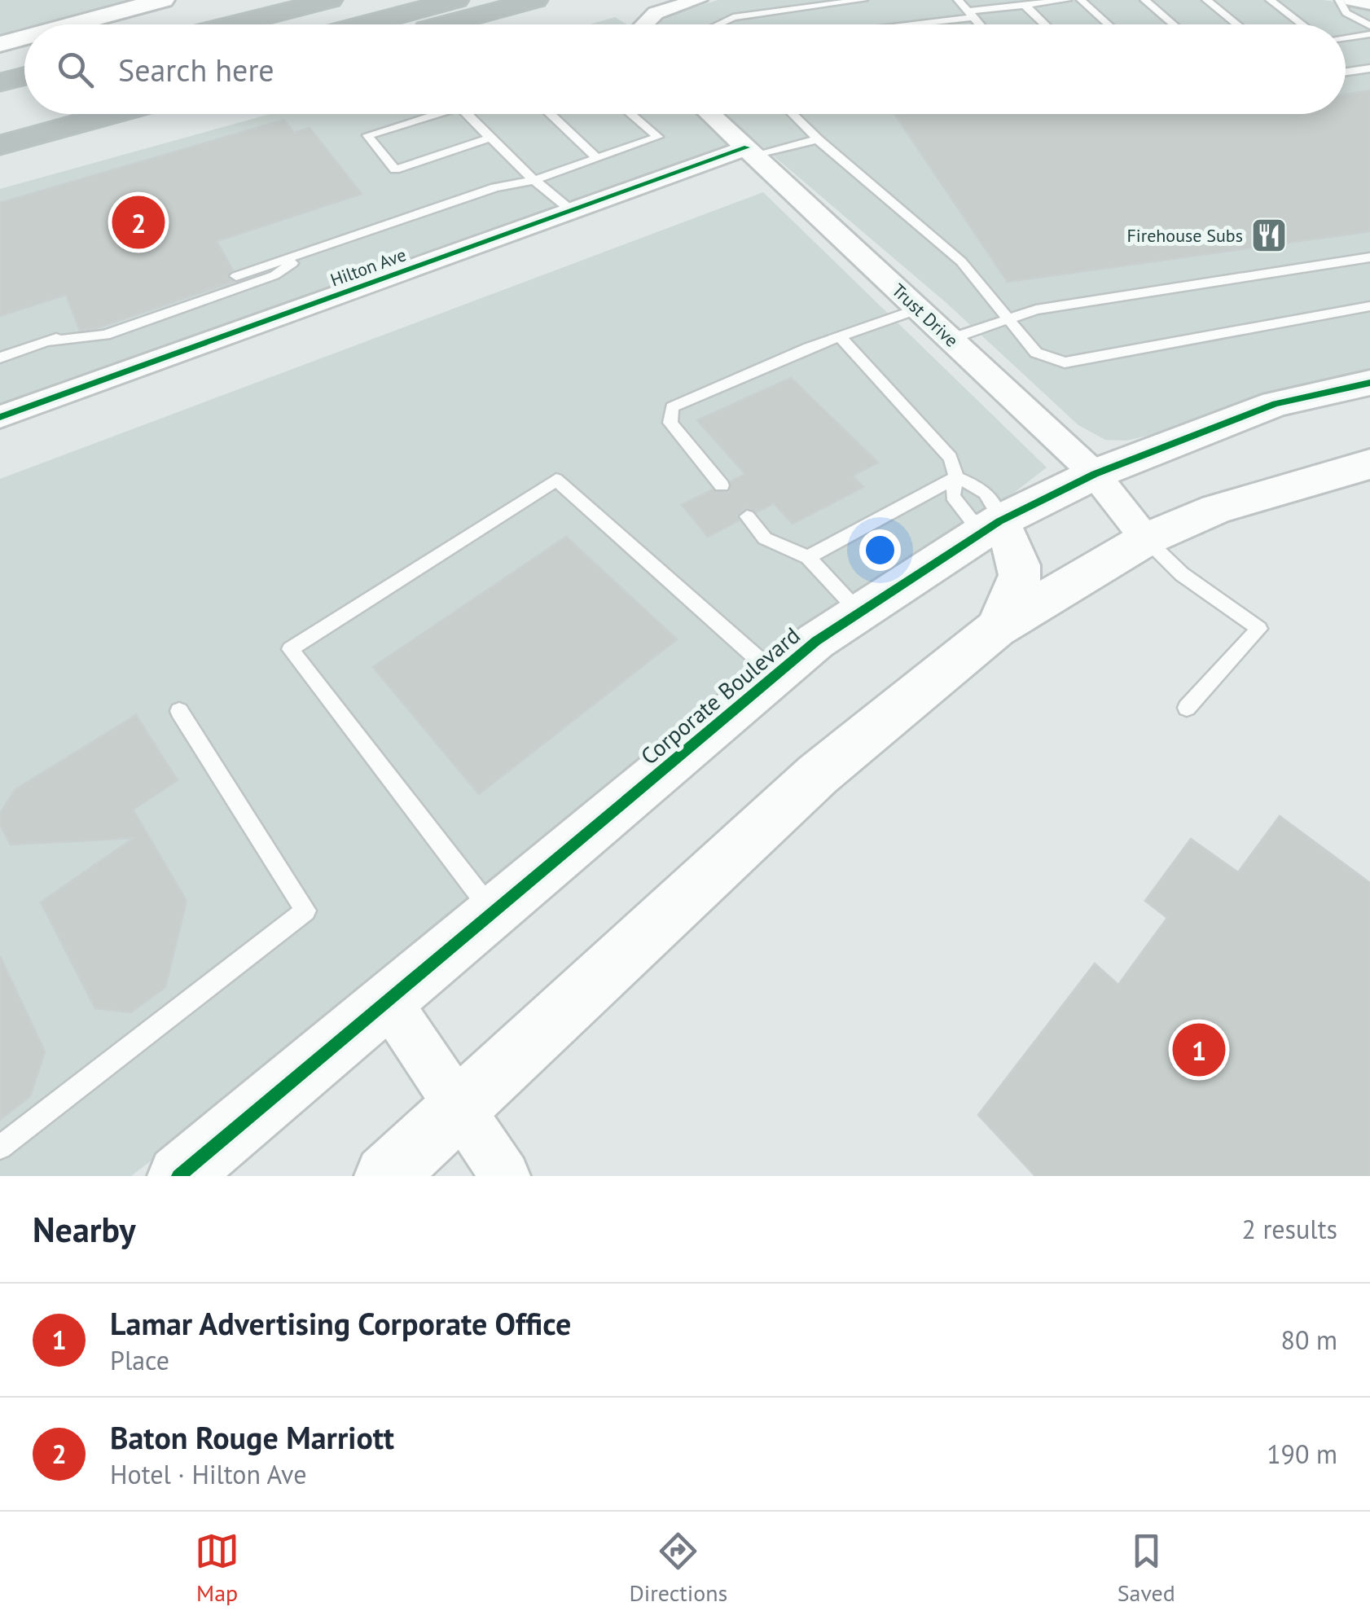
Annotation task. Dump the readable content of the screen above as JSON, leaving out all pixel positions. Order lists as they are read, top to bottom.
{
  "streets": {
    "street": ["Hilton Ave", "Trust Drive", "Corporate Boulevard"]
  },
  "crossings": [
    ["Hilton Ave", "Trust Drive"],
    ["Trust Drive", "Corporate Boulevard"]
  ],
  "places": {
    "restaurant": ["Firehouse Subs"]
  },
  "page": {
    "search": "Search here",
    "pins": ["2", "1"],
    "heading": ["Nearby", "2 results"],
    "list": [
      {
        "mark": "1",
        "name": "Lamar Advertising Corporate Office",
        "note": "Place",
        "value": "80 m"
      },
      {
        "mark": "2",
        "name": "Baton Rouge Marriott",
        "note": "Hotel · Hilton Ave",
        "value": "190 m"
      }
    ],
    "nav": ["Map", "Directions", "Saved"]
  }
}
